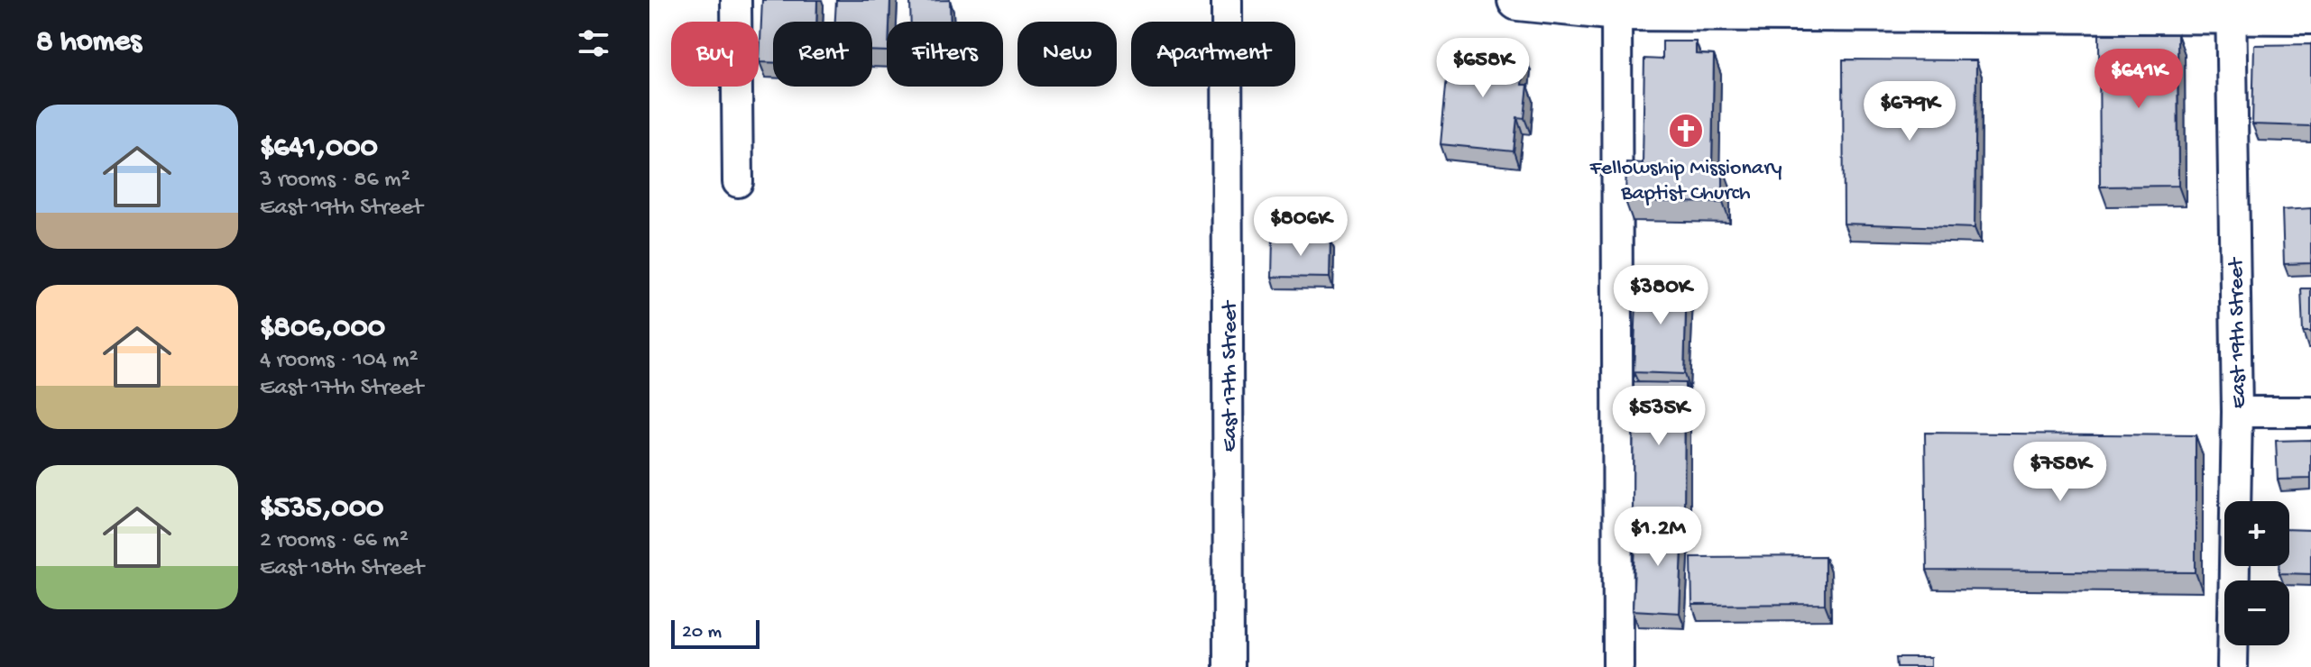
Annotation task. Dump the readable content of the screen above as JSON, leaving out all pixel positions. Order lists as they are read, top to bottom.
{
  "streets": {
    "street": ["East 19th Street", "East 17th Street"]
  },
  "places": {
    "church": ["Fellowship Missionary Baptist Church"]
  },
  "scale_bar": "20 m",
  "page": {
    "heading": "8 homes",
    "chip": [
      "Buy",
      "Rent",
      "Filters",
      "New",
      "Apartment"
    ],
    "price": [
      "$658K",
      "$641K",
      "$679K",
      "$806K",
      "$380K",
      "$535K",
      "$758K",
      "$1.2M"
    ],
    "list": [
      {
        "name": "$641,000",
        "note": "3 rooms · 86 m² · East 19th Street"
      },
      {
        "name": "$806,000",
        "note": "4 rooms · 104 m² · East 17th Street"
      },
      {
        "name": "$535,000",
        "note": "2 rooms · 66 m² · East 18th Street"
      }
    ],
    "map_buttons": ["+", "−"],
    "scale": "20 m"
  }
}
